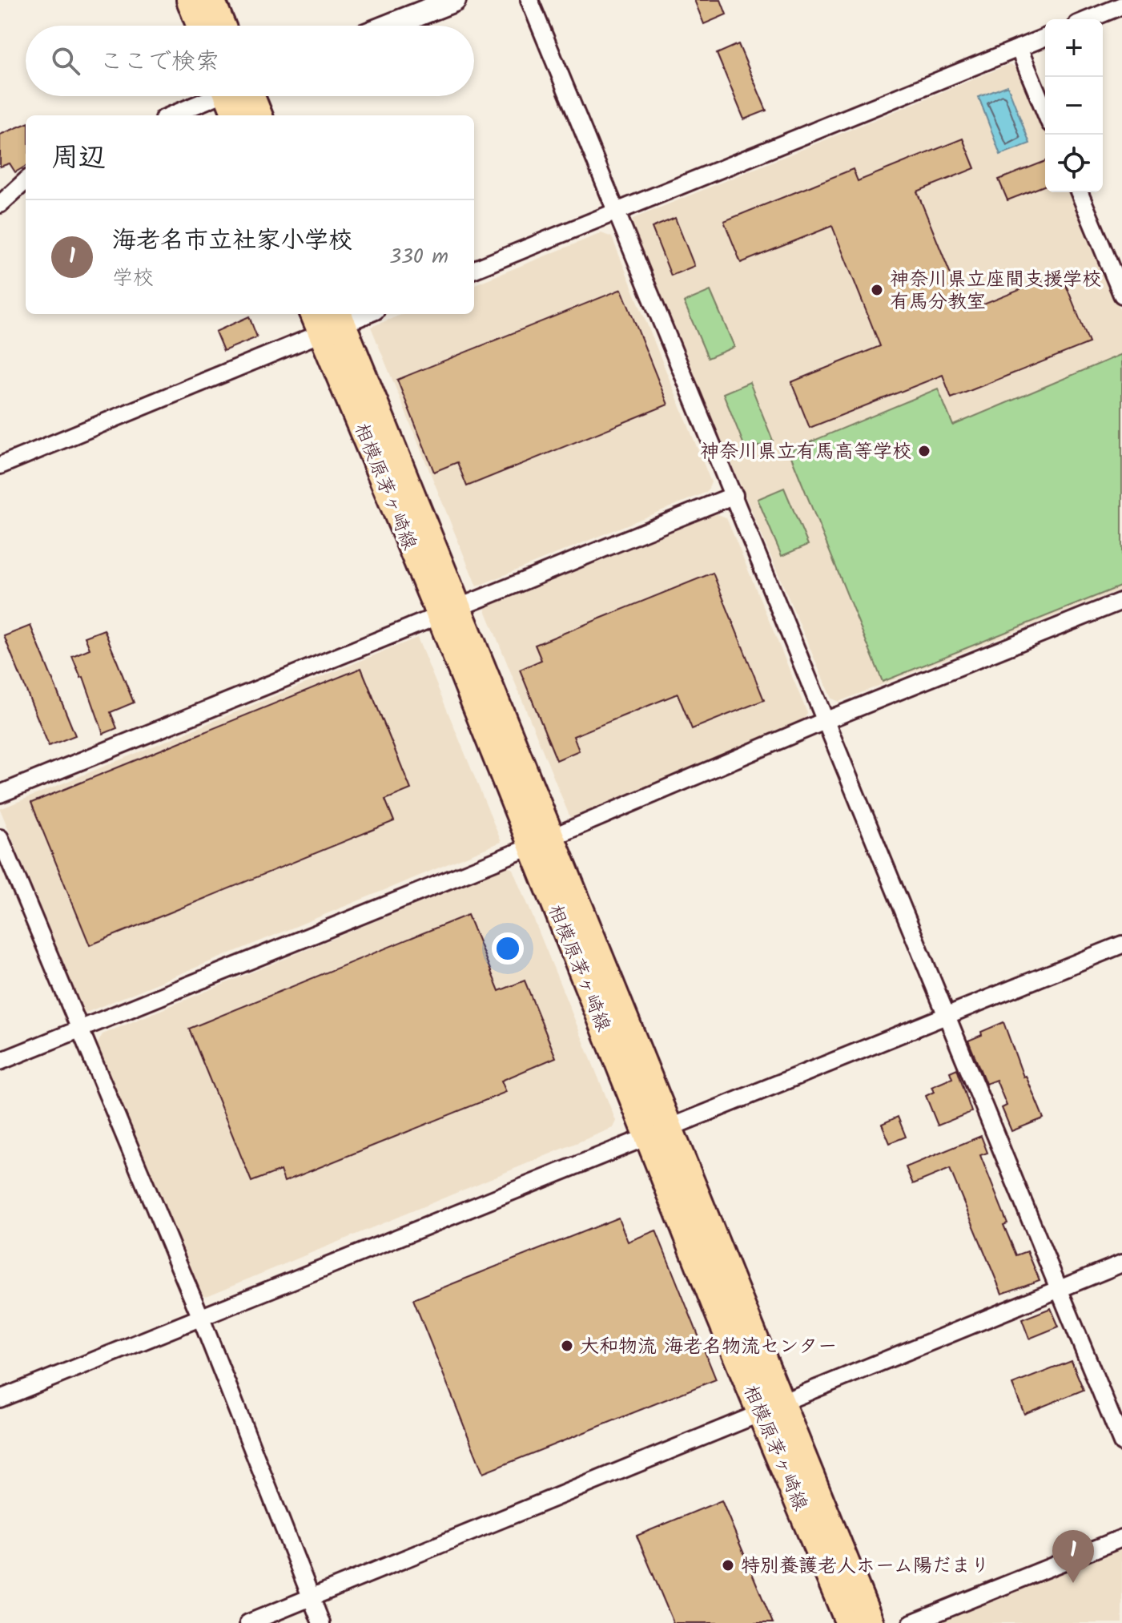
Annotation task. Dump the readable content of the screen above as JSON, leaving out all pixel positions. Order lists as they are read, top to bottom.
{
  "streets": {
    "main road": ["相模原茅ヶ崎線"]
  },
  "places": [
    "神奈川県立座間支援学校 有馬分教室",
    "神奈川県立有馬高等学校",
    "大和物流 海老名物流センター",
    "特別養護老人ホーム陽だまり"
  ],
  "page": {
    "map_buttons": ["+", "−"],
    "search": "ここで検索",
    "heading": "周辺",
    "list": [
      {
        "mark": "1",
        "name": "海老名市立社家小学校",
        "note": "学校",
        "value": "330 m"
      }
    ],
    "pins": "1"
  }
}
